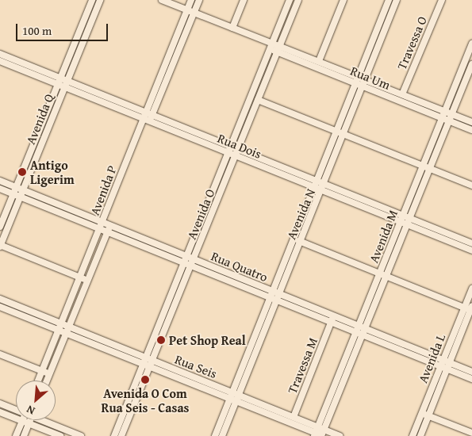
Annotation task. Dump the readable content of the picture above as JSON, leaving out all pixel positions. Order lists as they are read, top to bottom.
{
  "streets": {
    "street": [
      "Travessa O",
      "Rua Um",
      "Avenida Q",
      "Rua Dois",
      "Avenida P",
      "Avenida O",
      "Avenida N",
      "Avenida M",
      "Rua Quatro",
      "Avenida L",
      "Travessa M",
      "Rua Seis"
    ]
  },
  "crossings": [
    ["Travessa O", "Rua Um"],
    ["Rua Um", "Avenida P"],
    ["Rua Um", "Avenida O"],
    ["Rua Um", "Avenida N"],
    ["Rua Um", "Avenida M"],
    ["Avenida Q", "Rua Dois"],
    ["Avenida Q", "Rua Quatro"],
    ["Rua Dois", "Avenida P"],
    ["Rua Dois", "Avenida O"],
    ["Rua Dois", "Avenida N"],
    ["Rua Dois", "Avenida M"],
    ["Avenida P", "Rua Quatro"],
    ["Avenida P", "Rua Seis"],
    ["Avenida O", "Rua Quatro"],
    ["Avenida O", "Rua Seis"],
    ["Avenida N", "Rua Quatro"],
    ["Avenida N", "Rua Seis"],
    ["Avenida M", "Rua Quatro"],
    ["Avenida M", "Rua Seis"],
    ["Rua Quatro", "Avenida L"],
    ["Rua Quatro", "Travessa M"],
    ["Travessa M", "Rua Seis"]
  ],
  "places": ["Antigo Ligerim", "Pet Shop Real", "Avenida O Com Rua Seis - Casas"],
  "scale_bar": "100 m",
  "north": "bottom left"
}
